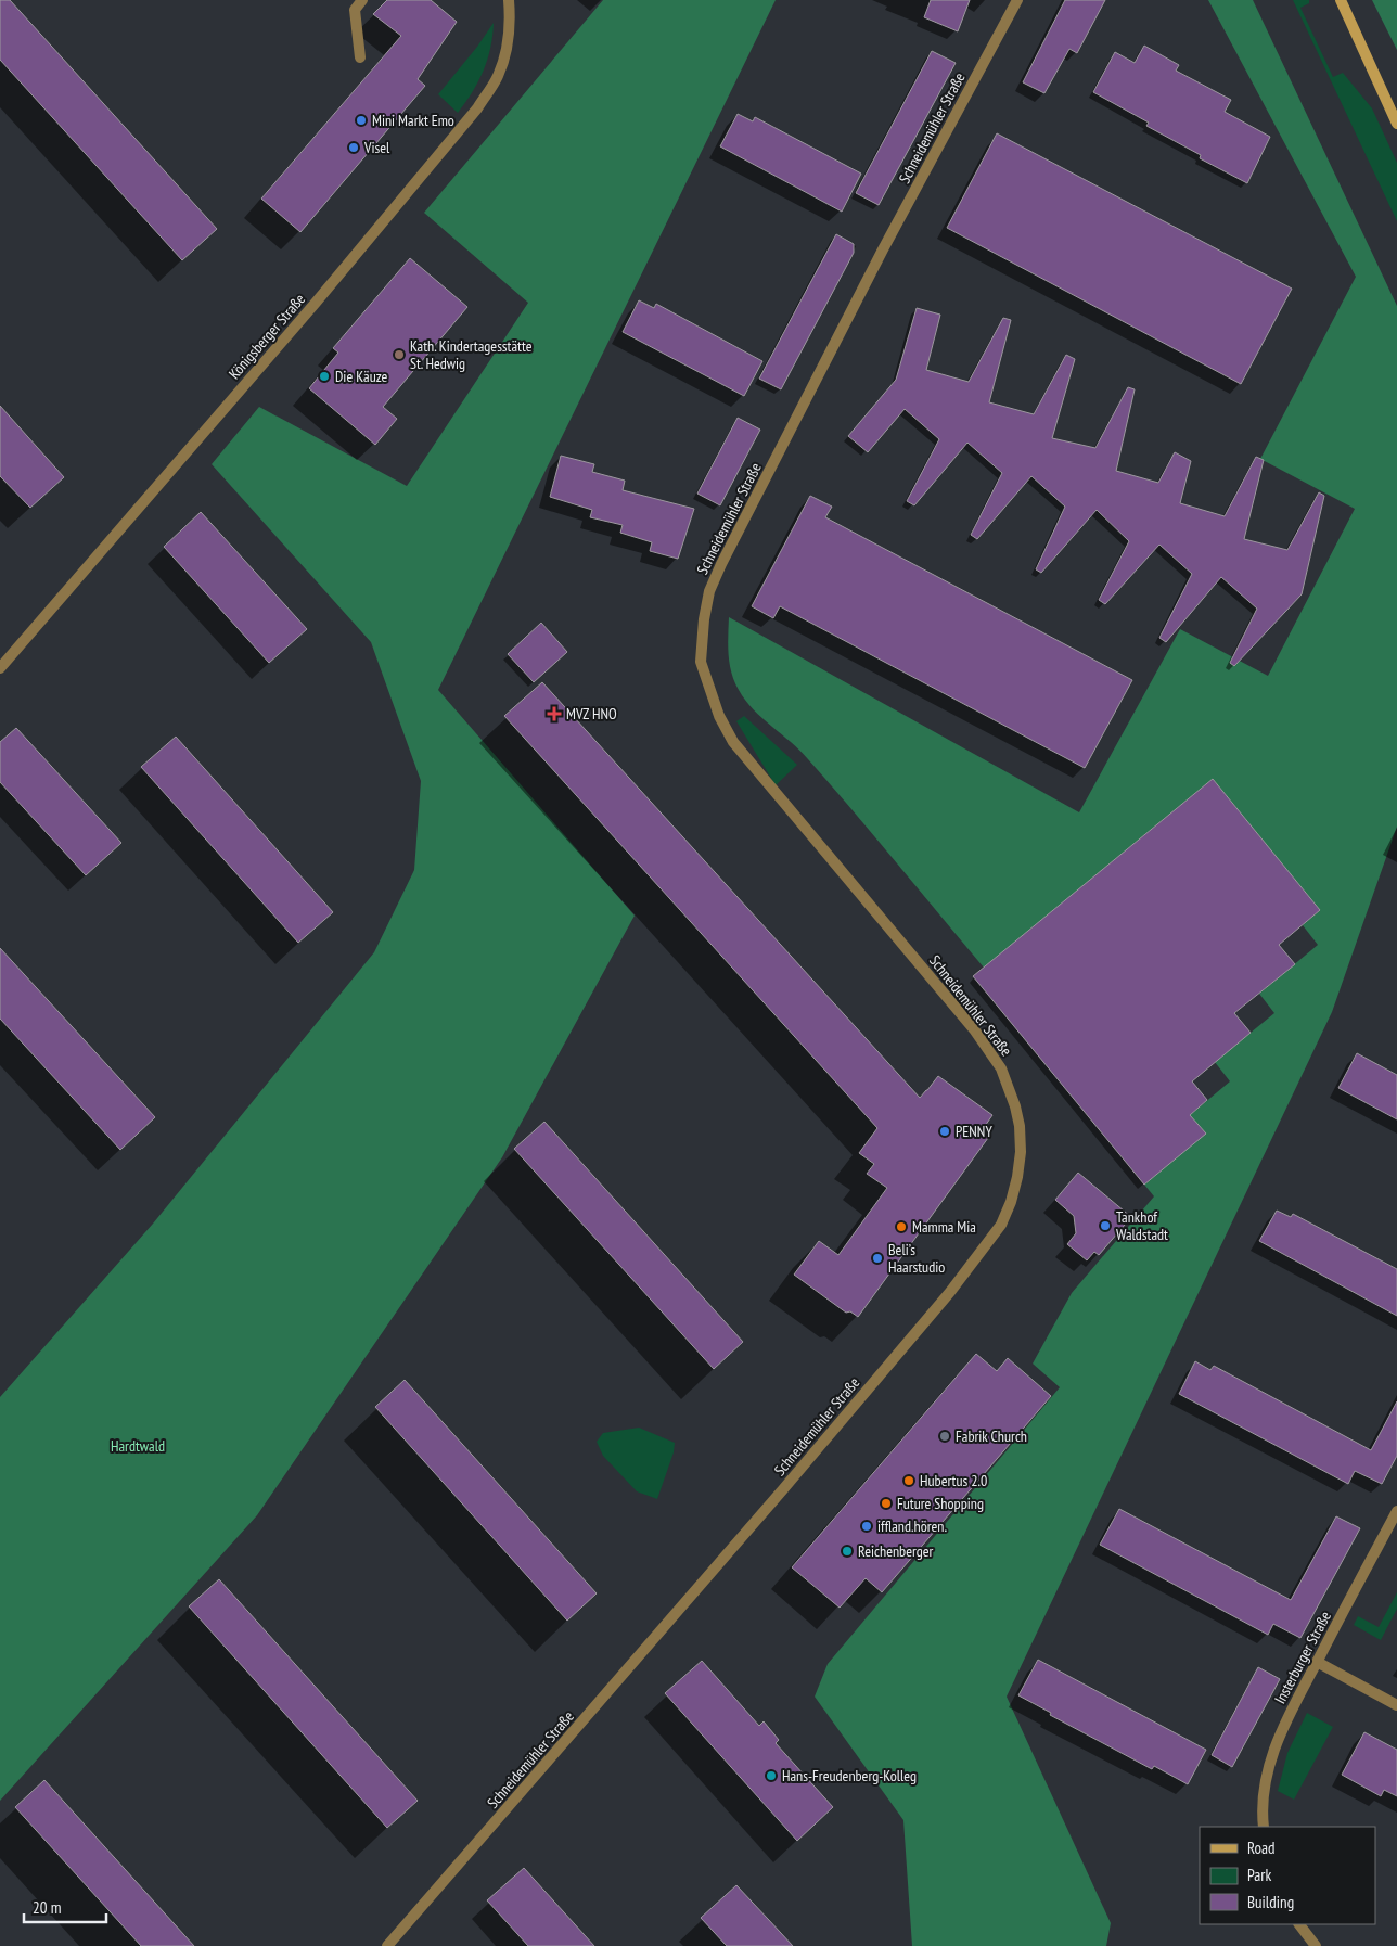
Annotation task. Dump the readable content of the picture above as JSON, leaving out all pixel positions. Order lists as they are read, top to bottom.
{
  "streets": {
    "street": ["Schneidemühler Straße", "Königsberger Straße", "Insterburger Straße"]
  },
  "parks": ["Hardtwald"],
  "places": {
    "other": [
      "Mini Markt Emo",
      "Visel",
      "Kath. Kindertagesstätte St. Hedwig",
      "Die Käuze",
      "PENNY",
      "Tankhof Waldstadt",
      "Mamma Mia",
      "Beli’s Haarstudio",
      "Fabrik Church",
      "Hubertus 2.0",
      "Future Shopping",
      "iffland.hören.",
      "Reichenberger",
      "Hans-Freudenberg-Kolleg"
    ],
    "health": ["MVZ HNO"]
  },
  "legend": ["Road", "Park", "Building"],
  "scale_bar": "20 m"
}
